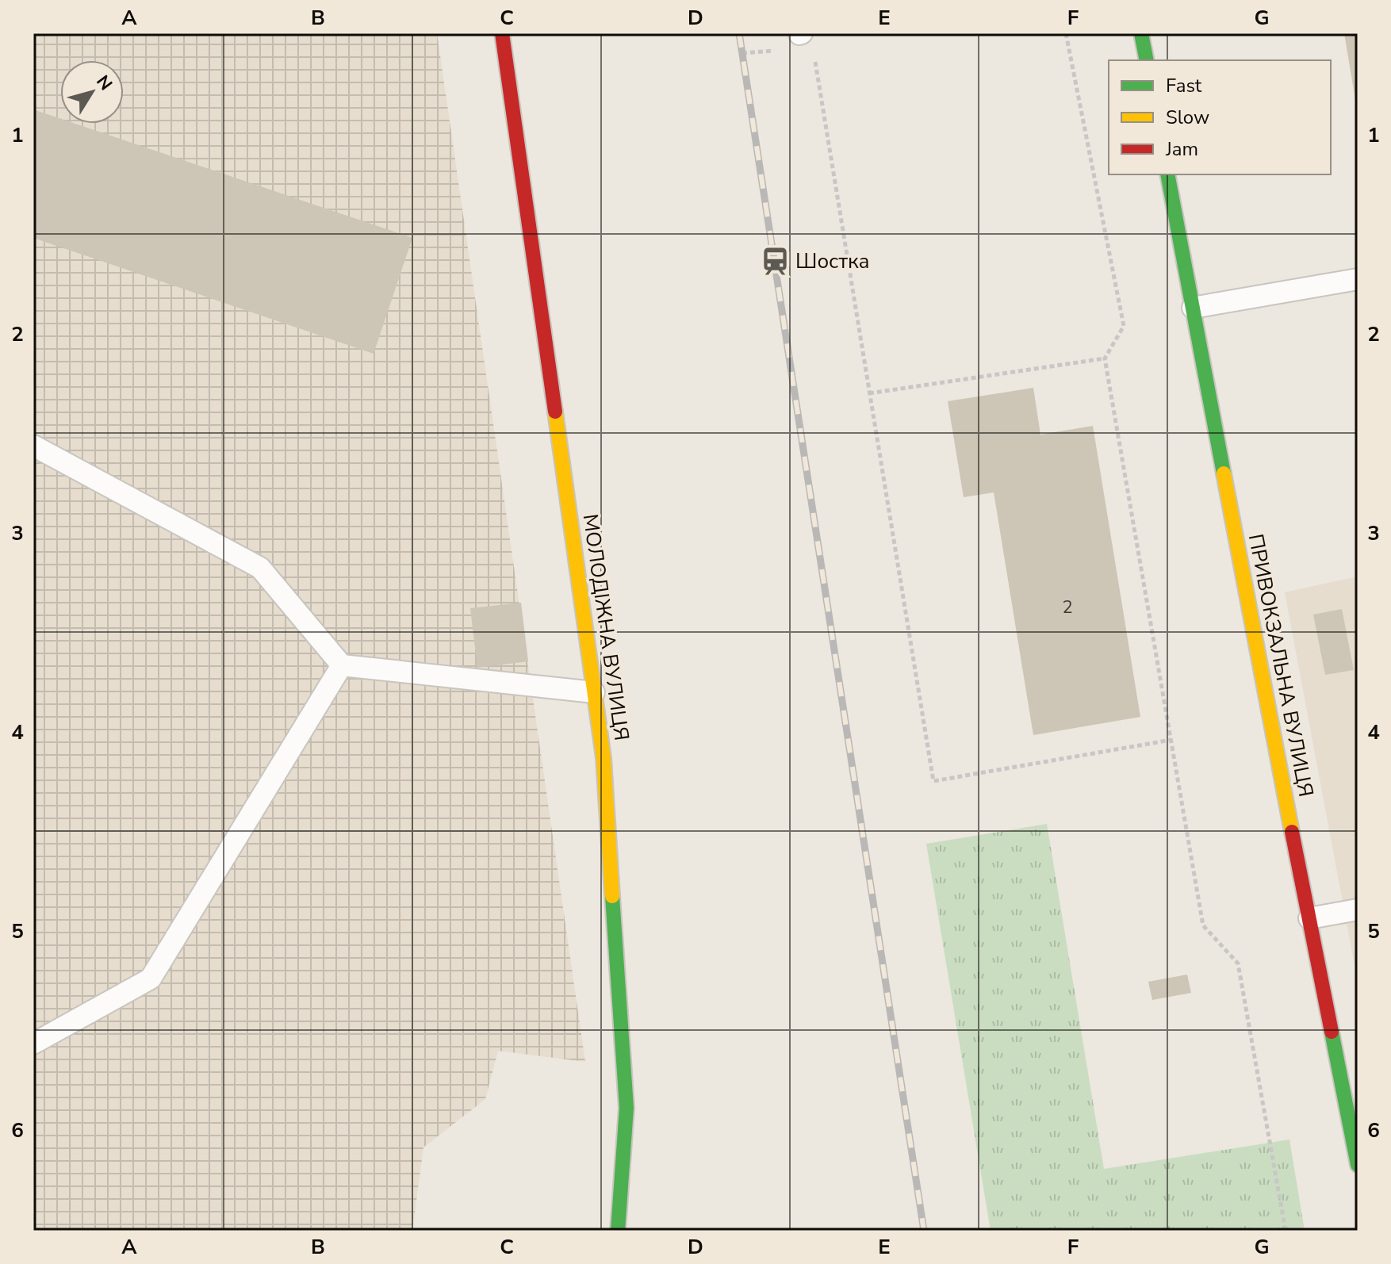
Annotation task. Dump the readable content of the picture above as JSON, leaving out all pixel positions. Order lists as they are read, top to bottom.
{
  "streets": {
    "street": ["МОЛОДІЖНА ВУЛИЦЯ", "ПРИВОКЗАЛЬНА ВУЛИЦЯ"]
  },
  "places": {
    "station": ["Шостка"]
  },
  "house_numbers": ["2"],
  "legend": ["Fast", "Slow", "Jam"],
  "north": "top right",
  "grid": {
    "columns": [
      "A",
      "B",
      "C",
      "D",
      "E",
      "F",
      "G"
    ],
    "rows": [
      "1",
      "2",
      "3",
      "4",
      "5",
      "6"
    ]
  }
}
